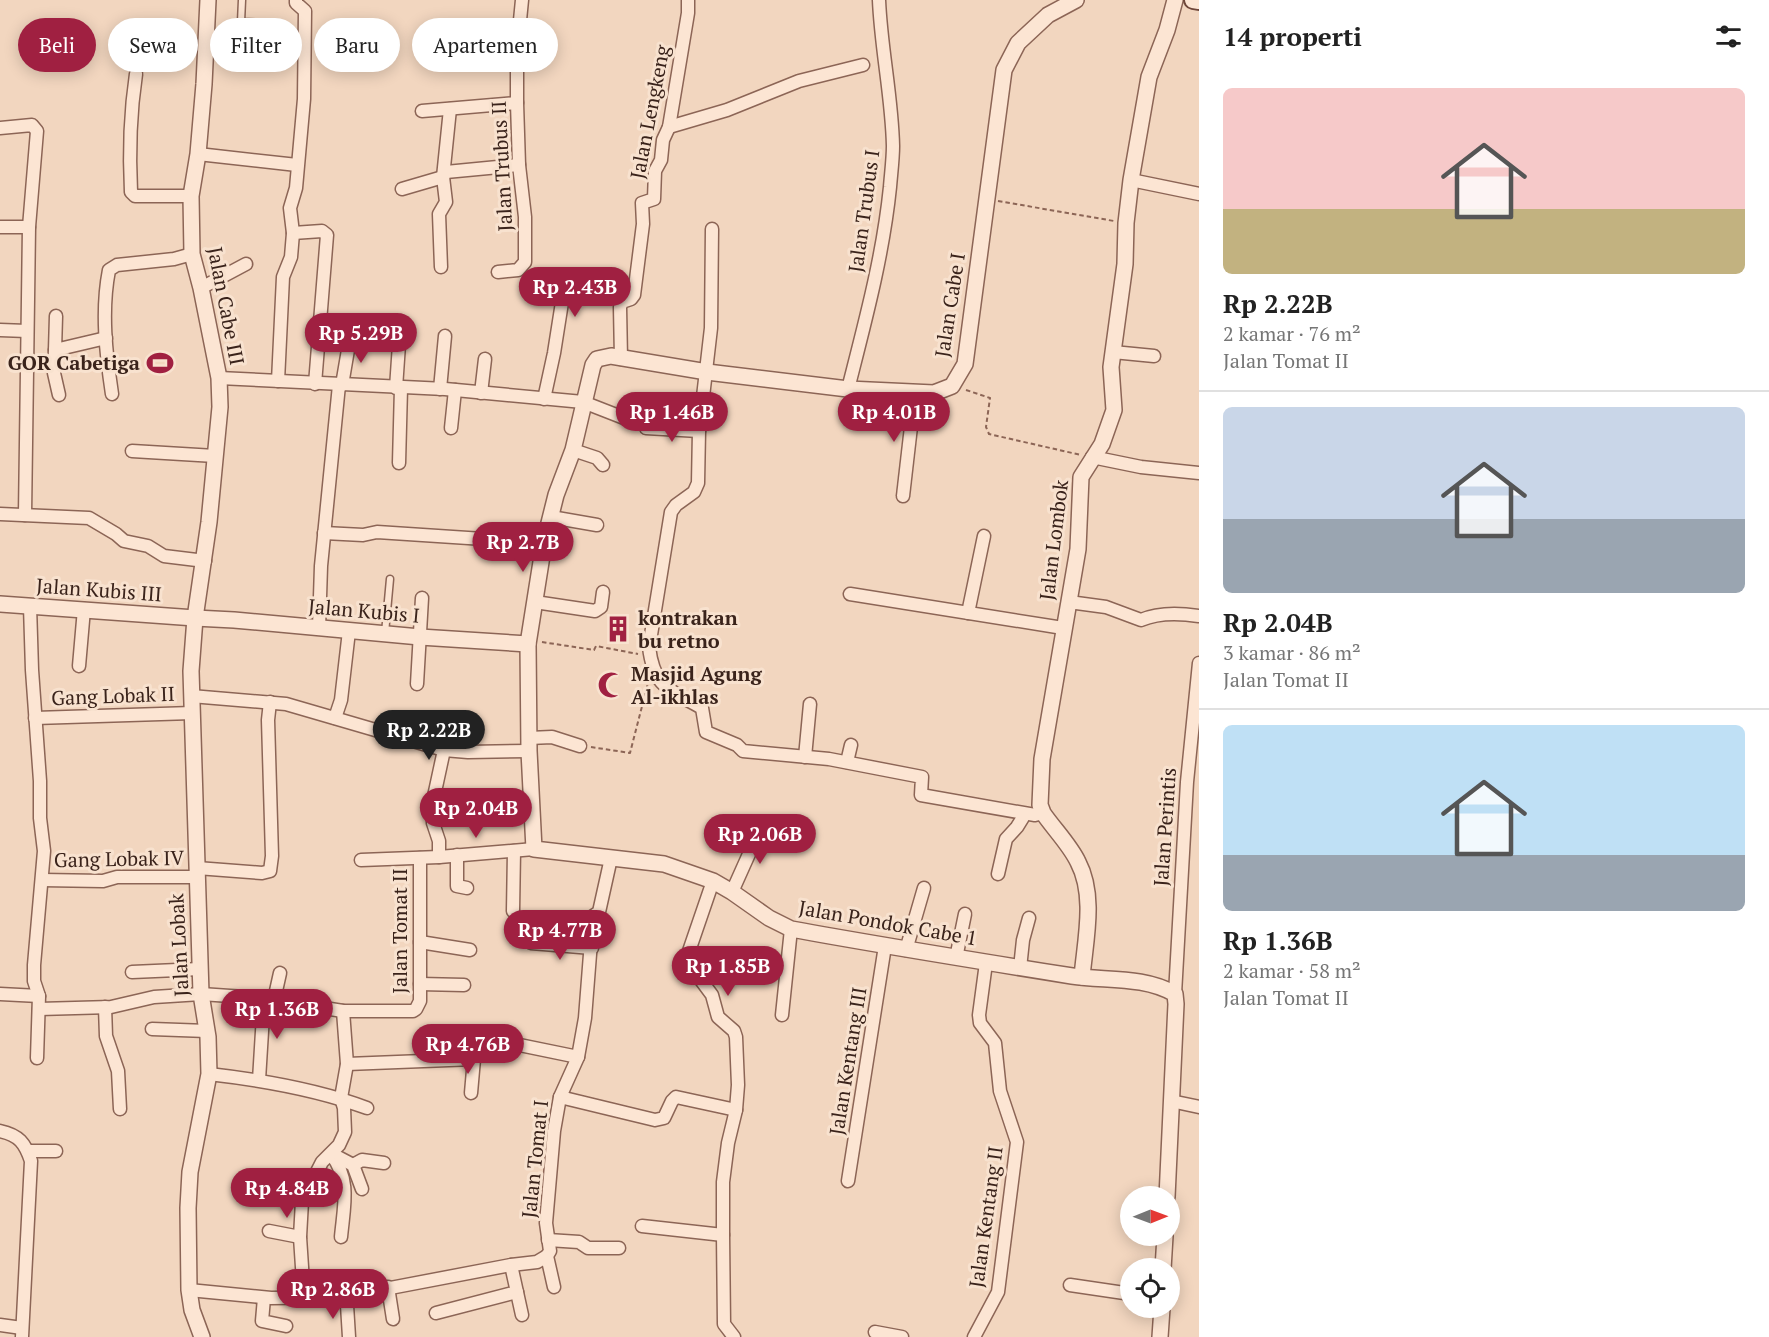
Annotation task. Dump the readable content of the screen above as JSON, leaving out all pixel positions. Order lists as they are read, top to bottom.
{
  "streets": {
    "street": [
      "Jalan Lengkeng",
      "Jalan Trubus II",
      "Jalan Trubus I",
      "Jalan Cabe I",
      "Jalan Cabe III",
      "Jalan Lombok",
      "Jalan Kubis III",
      "Jalan Kubis I",
      "Gang Lobak II",
      "Jalan Perintis",
      "Gang Lobak IV",
      "Jalan Pondok Cabe 1",
      "Jalan Tomat II",
      "Jalan Lobak",
      "Jalan Kentang III",
      "Jalan Tomat I",
      "Jalan Kentang II"
    ]
  },
  "crossings": [
    ["Jalan Lengkeng", "Jalan Cabe I"],
    ["Jalan Trubus I", "Jalan Cabe I"],
    ["Jalan Cabe III", "Jalan Kubis III"],
    ["Jalan Cabe III", "Jalan Kubis I"],
    ["Jalan Cabe III", "Jalan Lobak"],
    ["Jalan Kubis III", "Jalan Kubis I"],
    ["Jalan Kubis III", "Jalan Lobak"],
    ["Jalan Kubis I", "Jalan Lobak"],
    ["Gang Lobak II", "Jalan Lobak"],
    ["Jalan Perintis", "Jalan Pondok Cabe 1"],
    ["Gang Lobak IV", "Jalan Lobak"],
    ["Jalan Pondok Cabe 1", "Jalan Tomat II"],
    ["Jalan Pondok Cabe 1", "Jalan Kentang III"],
    ["Jalan Pondok Cabe 1", "Jalan Tomat I"],
    ["Jalan Pondok Cabe 1", "Jalan Kentang II"],
    ["Jalan Tomat II", "Jalan Lobak"]
  ],
  "places": {
    "sports": ["GOR Cabetiga"],
    "building": ["kontrakan bu retno"],
    "mosque": ["Masjid Agung Al-ikhlas"]
  },
  "north": "right",
  "page": {
    "heading": "14 properti",
    "chip": [
      "Beli",
      "Sewa",
      "Filter",
      "Baru",
      "Apartemen"
    ],
    "list": [
      {
        "name": "Rp 2.22B",
        "note": "2 kamar · 76 m² · Jalan Tomat II"
      },
      {
        "name": "Rp 2.04B",
        "note": "3 kamar · 86 m² · Jalan Tomat II"
      },
      {
        "name": "Rp 1.36B",
        "note": "2 kamar · 58 m² · Jalan Tomat II"
      }
    ],
    "price": [
      "Rp 2.43B",
      "Rp 5.29B",
      "Rp 1.46B",
      "Rp 4.01B",
      "Rp 2.7B",
      "Rp 2.22B",
      "Rp 2.04B",
      "Rp 2.06B",
      "Rp 4.77B",
      "Rp 1.85B",
      "Rp 1.36B",
      "Rp 4.76B",
      "Rp 4.84B",
      "Rp 2.86B"
    ]
  }
}
